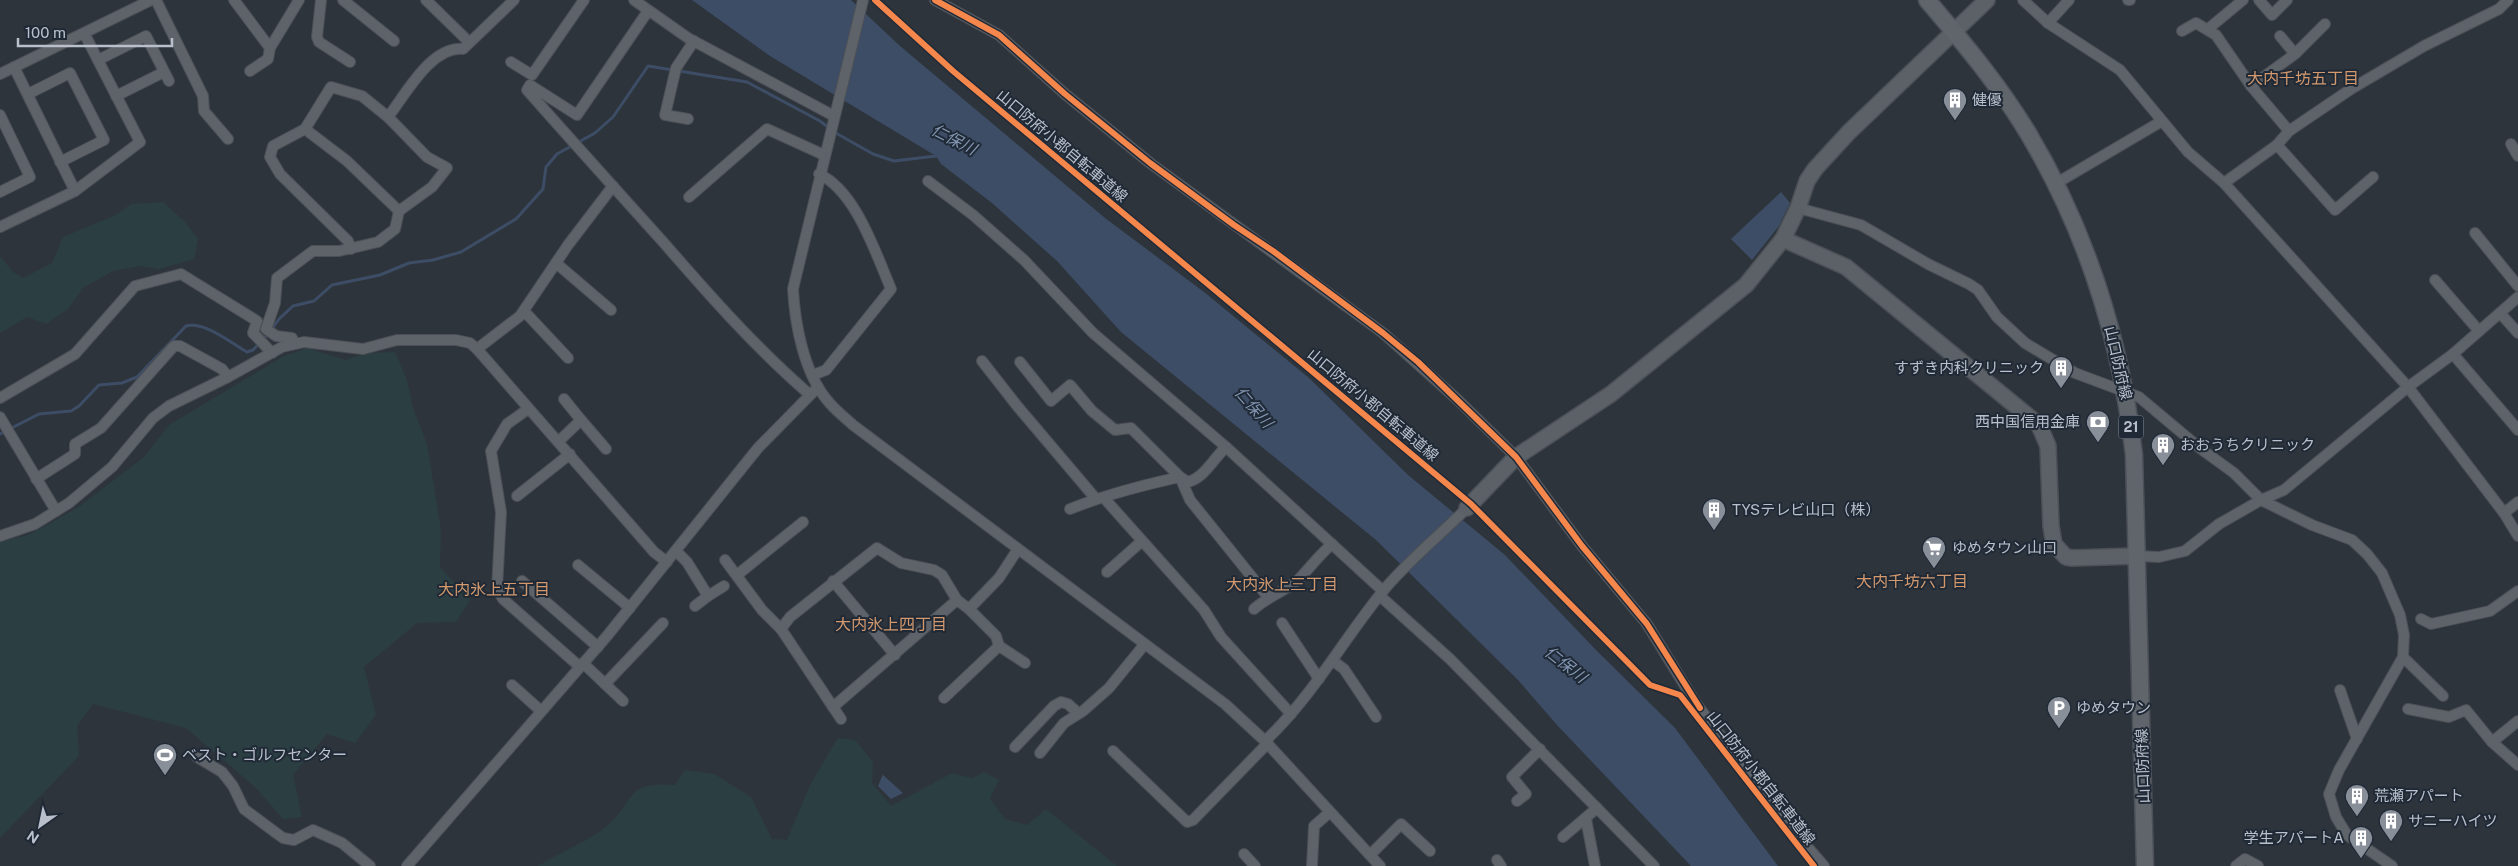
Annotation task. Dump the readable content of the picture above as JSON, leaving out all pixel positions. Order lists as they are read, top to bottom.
{
  "streets": {
    "main road": ["山口防府線", "21"],
    "cycle path": ["山口防府小郡自転車道線"]
  },
  "districts": [
    "大内千坊五丁目",
    "大内千坊六丁目",
    "大内氷上三丁目",
    "大内氷上五丁目",
    "大内氷上四丁目"
  ],
  "water": ["仁保川"],
  "places": {
    "building": [
      "健優",
      "すずき内科クリニック",
      "おおうちクリニック",
      "TYSテレビ山口（株）",
      "荒瀬アパート",
      "サニーハイツ",
      "学生アパートA"
    ],
    "bank": ["西中国信用金庫"],
    "supermarket": ["ゆめタウン山口"],
    "parking": ["ゆめタウン"],
    "sports": ["ベスト・ゴルフセンター"]
  },
  "scale_bar": "100 m",
  "north": "bottom left"
}
